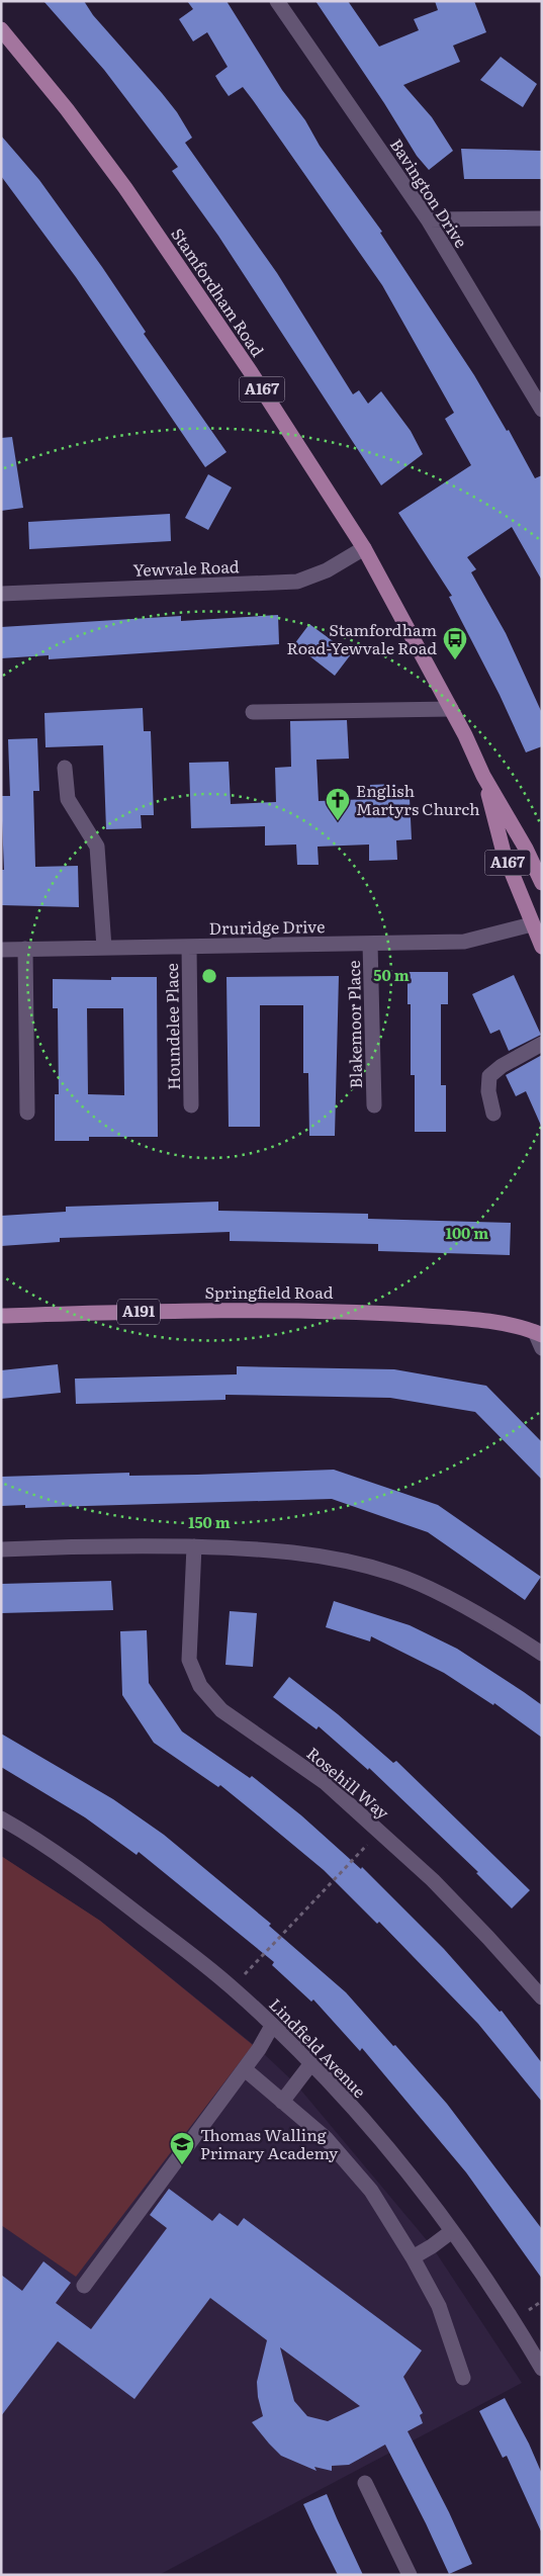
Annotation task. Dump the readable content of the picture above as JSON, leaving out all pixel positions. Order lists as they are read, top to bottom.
{
  "streets": {
    "main road": [
      "Stamfordham Road",
      "A167",
      "Springfield Road",
      "A191"
    ],
    "street": [
      "Bavington Drive",
      "Yewvale Road",
      "Druridge Drive",
      "Blakemoor Place",
      "Houndelee Place",
      "Rosehill Way",
      "Lindfield Avenue"
    ]
  },
  "crossings": [
    ["Stamfordham Road", "Yewvale Road"],
    ["Stamfordham Road", "Druridge Drive"],
    ["Druridge Drive", "Blakemoor Place"],
    ["Druridge Drive", "Houndelee Place"]
  ],
  "places": {
    "bus stop": ["Stamfordham Road-Yewvale Road"],
    "church": ["English Martyrs Church"],
    "school or university": ["Thomas Walling Primary Academy"]
  },
  "rings": ["50 m", "100 m", "150 m"]
}
